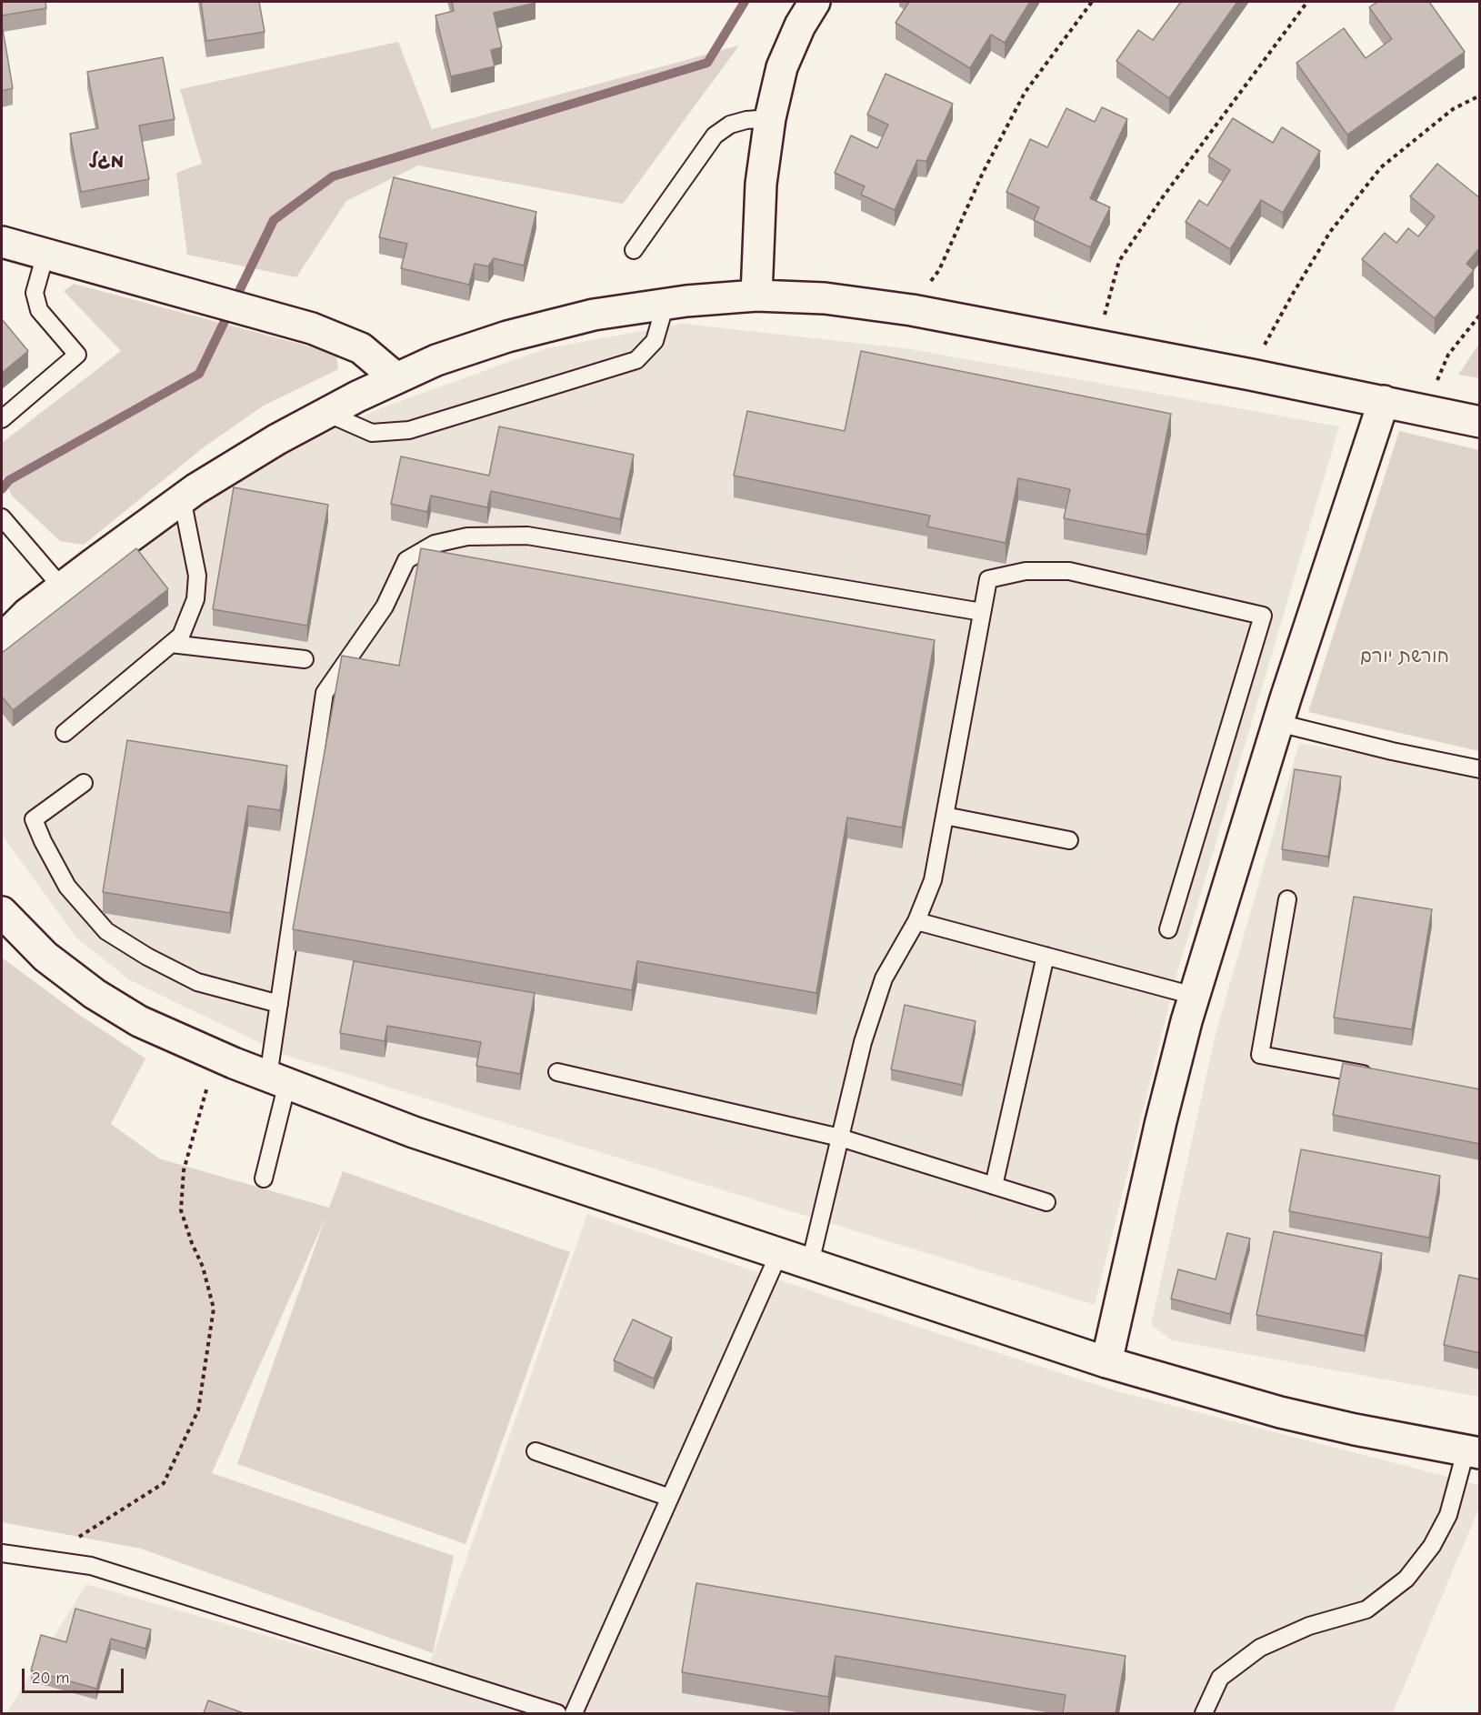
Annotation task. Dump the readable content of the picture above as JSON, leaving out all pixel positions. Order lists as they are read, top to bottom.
{
  "districts": ["מגל"],
  "parks": ["חורשת יורם"],
  "scale_bar": "20 m"
}
